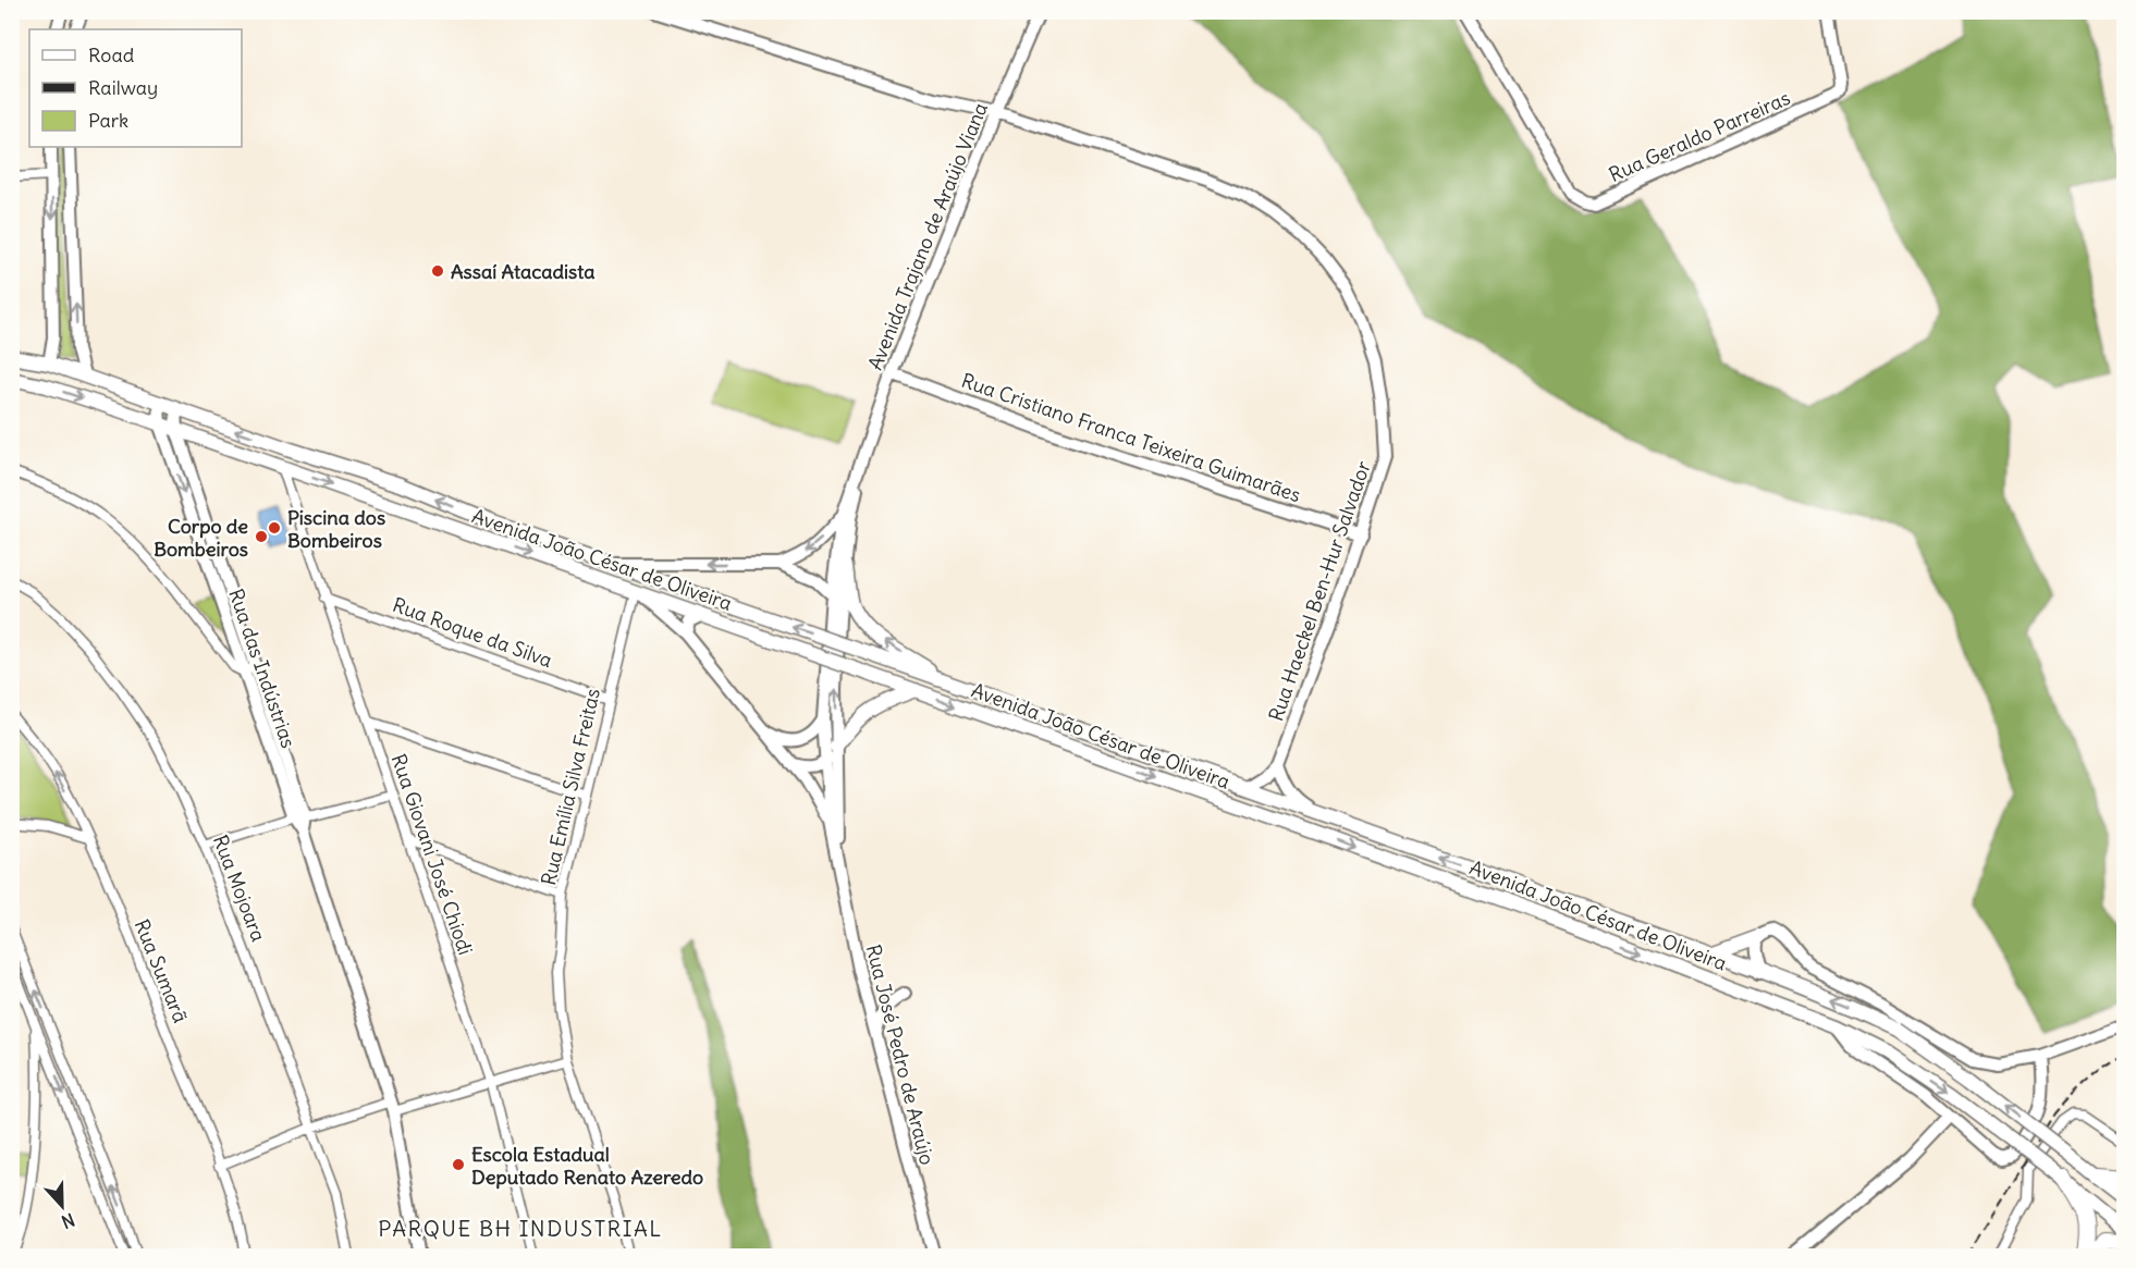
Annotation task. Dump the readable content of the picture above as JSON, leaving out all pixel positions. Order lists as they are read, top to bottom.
{
  "streets": {
    "main road": ["Avenida João César de Oliveira"],
    "street": [
      "Rua Geraldo Parreiras",
      "Avenida Trajano de Araújo Viana",
      "Rua Cristiano Franca Teixeira Guimarães",
      "Rua Haeckel Ben-Hur Salvador",
      "Rua Roque da Silva",
      "Rua das Indústrias",
      "Rua Emília Silva Freitas",
      "Rua Giovani José Chiodi",
      "Rua Mojoara",
      "Rua Sumarã",
      "Rua José Pedro de Araújo"
    ]
  },
  "crossings": [
    ["Avenida Trajano de Araújo Viana", "Rua Cristiano Franca Teixeira Guimarães"],
    ["Avenida Trajano de Araújo Viana", "Avenida João César de Oliveira"],
    ["Avenida Trajano de Araújo Viana", "Rua Haeckel Ben-Hur Salvador"],
    ["Avenida Trajano de Araújo Viana", "Rua José Pedro de Araújo"],
    ["Rua Cristiano Franca Teixeira Guimarães", "Rua Haeckel Ben-Hur Salvador"],
    ["Avenida João César de Oliveira", "Rua Haeckel Ben-Hur Salvador"],
    ["Avenida João César de Oliveira", "Rua das Indústrias"],
    ["Avenida João César de Oliveira", "Rua Emília Silva Freitas"],
    ["Avenida João César de Oliveira", "Rua Giovani José Chiodi"],
    ["Avenida João César de Oliveira", "Rua José Pedro de Araújo"],
    ["Rua Roque da Silva", "Rua Emília Silva Freitas"],
    ["Rua Roque da Silva", "Rua Giovani José Chiodi"],
    ["Rua Emília Silva Freitas", "Rua José Pedro de Araújo"]
  ],
  "districts": ["PARQUE BH INDUSTRIAL"],
  "places": [
    "Assaí Atacadista",
    "Piscina dos Bombeiros",
    "Corpo de Bombeiros",
    "Escola Estadual Deputado Renato Azeredo"
  ],
  "legend": ["Road", "Railway", "Park"],
  "north": "bottom"
}
